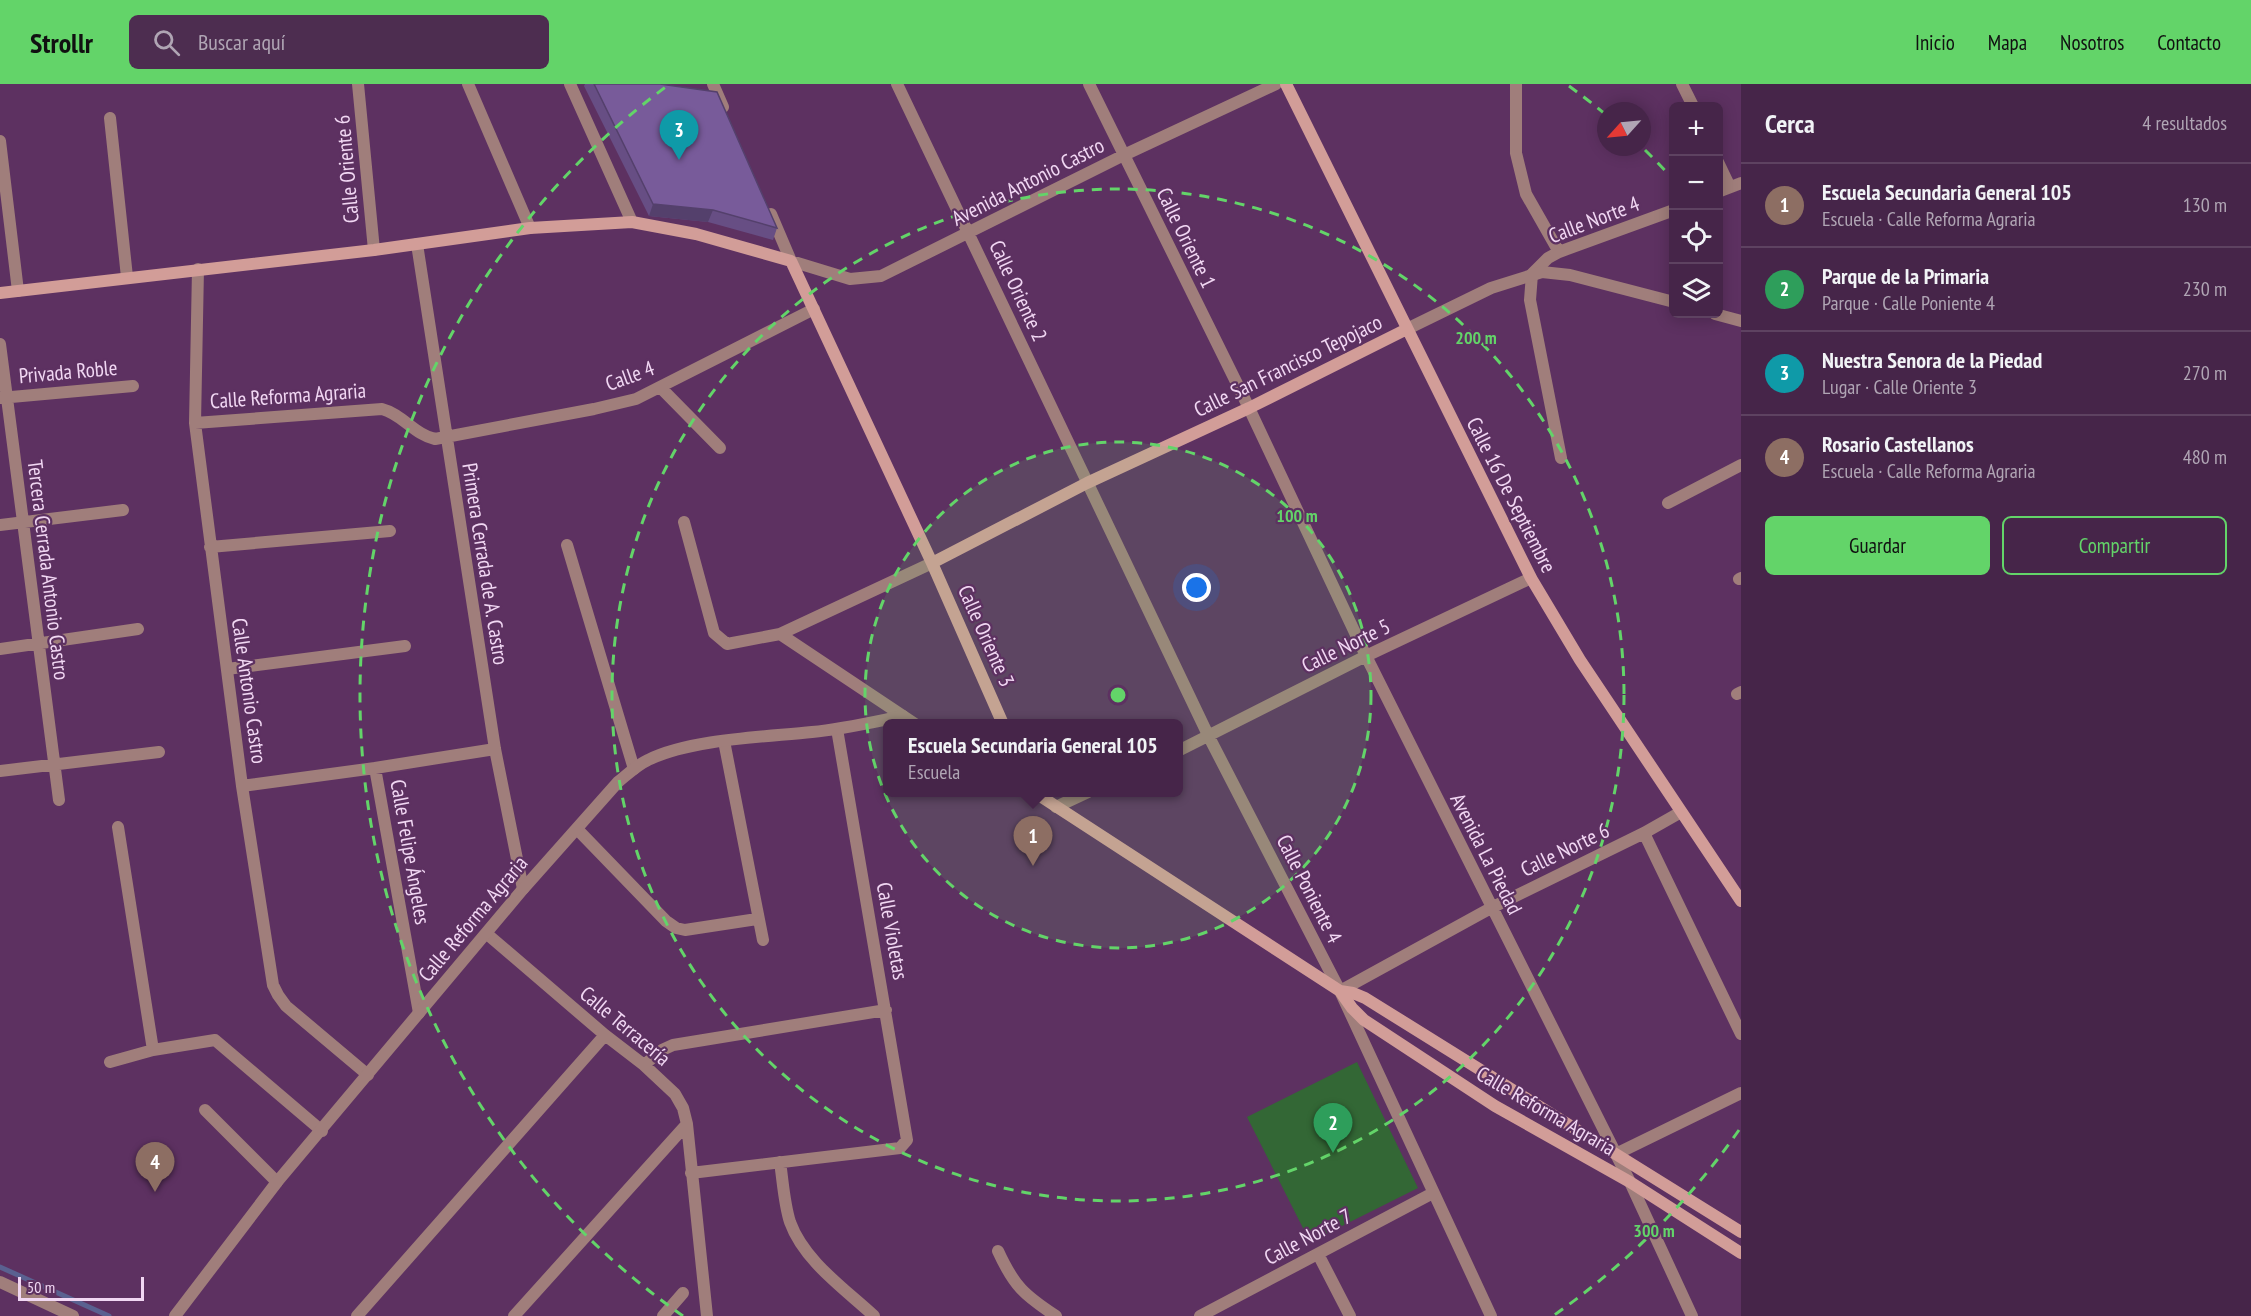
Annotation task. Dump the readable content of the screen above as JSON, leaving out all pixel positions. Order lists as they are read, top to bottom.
{
  "streets": {
    "main road": [
      "Calle San Francisco Tepojaco",
      "Calle Reforma Agraria",
      "Calle 16 De Septiembre",
      "Calle Oriente 3"
    ],
    "street": [
      "Calle Oriente 6",
      "Avenida Antonio Castro",
      "Calle Norte 4",
      "Calle Oriente 1",
      "Calle Oriente 2",
      "Privada Roble",
      "Calle 4",
      "Primera Cerrada de A. Castro",
      "Tercera Cerrada Antonio Castro",
      "Calle Norte 5",
      "Calle Antonio Castro",
      "Calle Norte 6",
      "Calle Felipe Ángeles",
      "Avenida La Piedad",
      "Calle Poniente 4",
      "Calle Violetas",
      "Calle Terracería",
      "Calle Norte 7"
    ]
  },
  "crossings": [
    ["Avenida Antonio Castro", "Calle Oriente 1"],
    ["Avenida Antonio Castro", "Calle Oriente 2"],
    ["Avenida Antonio Castro", "Calle Oriente 3"],
    ["Calle Norte 4", "Calle San Francisco Tepojaco"],
    ["Calle Oriente 1", "Calle San Francisco Tepojaco"],
    ["Calle Oriente 1", "Avenida La Piedad"],
    ["Calle Oriente 2", "Calle San Francisco Tepojaco"],
    ["Calle Oriente 2", "Calle Poniente 4"],
    ["Calle San Francisco Tepojaco", "Calle 16 De Septiembre"],
    ["Calle San Francisco Tepojaco", "Calle Oriente 3"],
    ["Calle San Francisco Tepojaco", "Avenida La Piedad"],
    ["Calle San Francisco Tepojaco", "Calle Poniente 4"],
    ["Privada Roble", "Tercera Cerrada Antonio Castro"],
    ["Calle 4", "Calle Reforma Agraria"],
    ["Calle 4", "Primera Cerrada de A. Castro"],
    ["Calle 4", "Calle Oriente 3"],
    ["Calle Reforma Agraria", "Primera Cerrada de A. Castro"],
    ["Calle Reforma Agraria", "Calle Antonio Castro"],
    ["Calle Reforma Agraria", "Calle Norte 6"],
    ["Calle Reforma Agraria", "Calle Felipe Ángeles"],
    ["Calle Reforma Agraria", "Avenida La Piedad"],
    ["Calle Reforma Agraria", "Calle Poniente 4"],
    ["Calle Reforma Agraria", "Calle Violetas"],
    ["Calle Reforma Agraria", "Calle Terracería"],
    ["Calle 16 De Septiembre", "Calle Norte 5"],
    ["Calle 16 De Septiembre", "Calle Norte 6"],
    ["Calle Norte 5", "Avenida La Piedad"],
    ["Calle Norte 5", "Calle Poniente 4"],
    ["Calle Norte 6", "Avenida La Piedad"],
    ["Calle Norte 6", "Calle Poniente 4"],
    ["Calle Poniente 4", "Calle Norte 7"]
  ],
  "scale_bar": "50 m",
  "north": "bottom left",
  "page": {
    "header": "Strollr",
    "search": "Buscar aquí",
    "nav": [
      "Inicio",
      "Mapa",
      "Nosotros",
      "Contacto"
    ],
    "heading": ["Cerca", "4 resultados"],
    "map_buttons": ["+", "−"],
    "pins": [
      "3",
      "1",
      "2",
      "4"
    ],
    "list": [
      {
        "mark": "1",
        "name": "Escuela Secundaria General 105",
        "note": "Escuela · Calle Reforma Agraria",
        "value": "130 m"
      },
      {
        "mark": "2",
        "name": "Parque de la Primaria",
        "note": "Parque · Calle Poniente 4",
        "value": "230 m"
      },
      {
        "mark": "3",
        "name": "Nuestra Senora de la Piedad",
        "note": "Lugar · Calle Oriente 3",
        "value": "270 m"
      },
      {
        "mark": "4",
        "name": "Rosario Castellanos",
        "note": "Escuela · Calle Reforma Agraria",
        "value": "480 m"
      }
    ],
    "buttons": ["Guardar", "Compartir"],
    "popup": ["Escuela Secundaria General 105", "Escuela"],
    "scale": "50 m"
  },
  "rings": ["200 m", "100 m", "300 m"]
}
